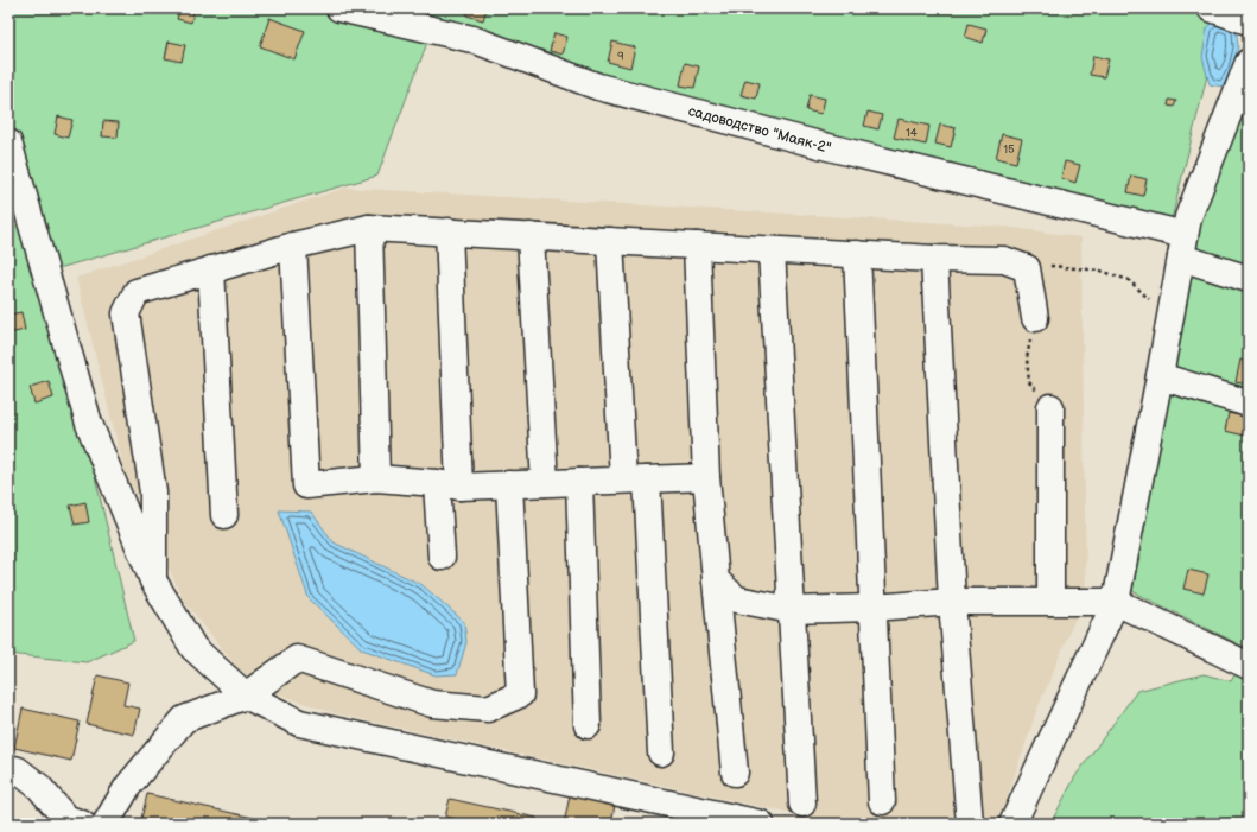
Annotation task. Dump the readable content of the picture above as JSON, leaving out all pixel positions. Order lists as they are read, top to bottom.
{
  "streets": {
    "street": ["садоводство \"Маяк-2\""]
  },
  "house_numbers": ["9", "14", "15"]
}
